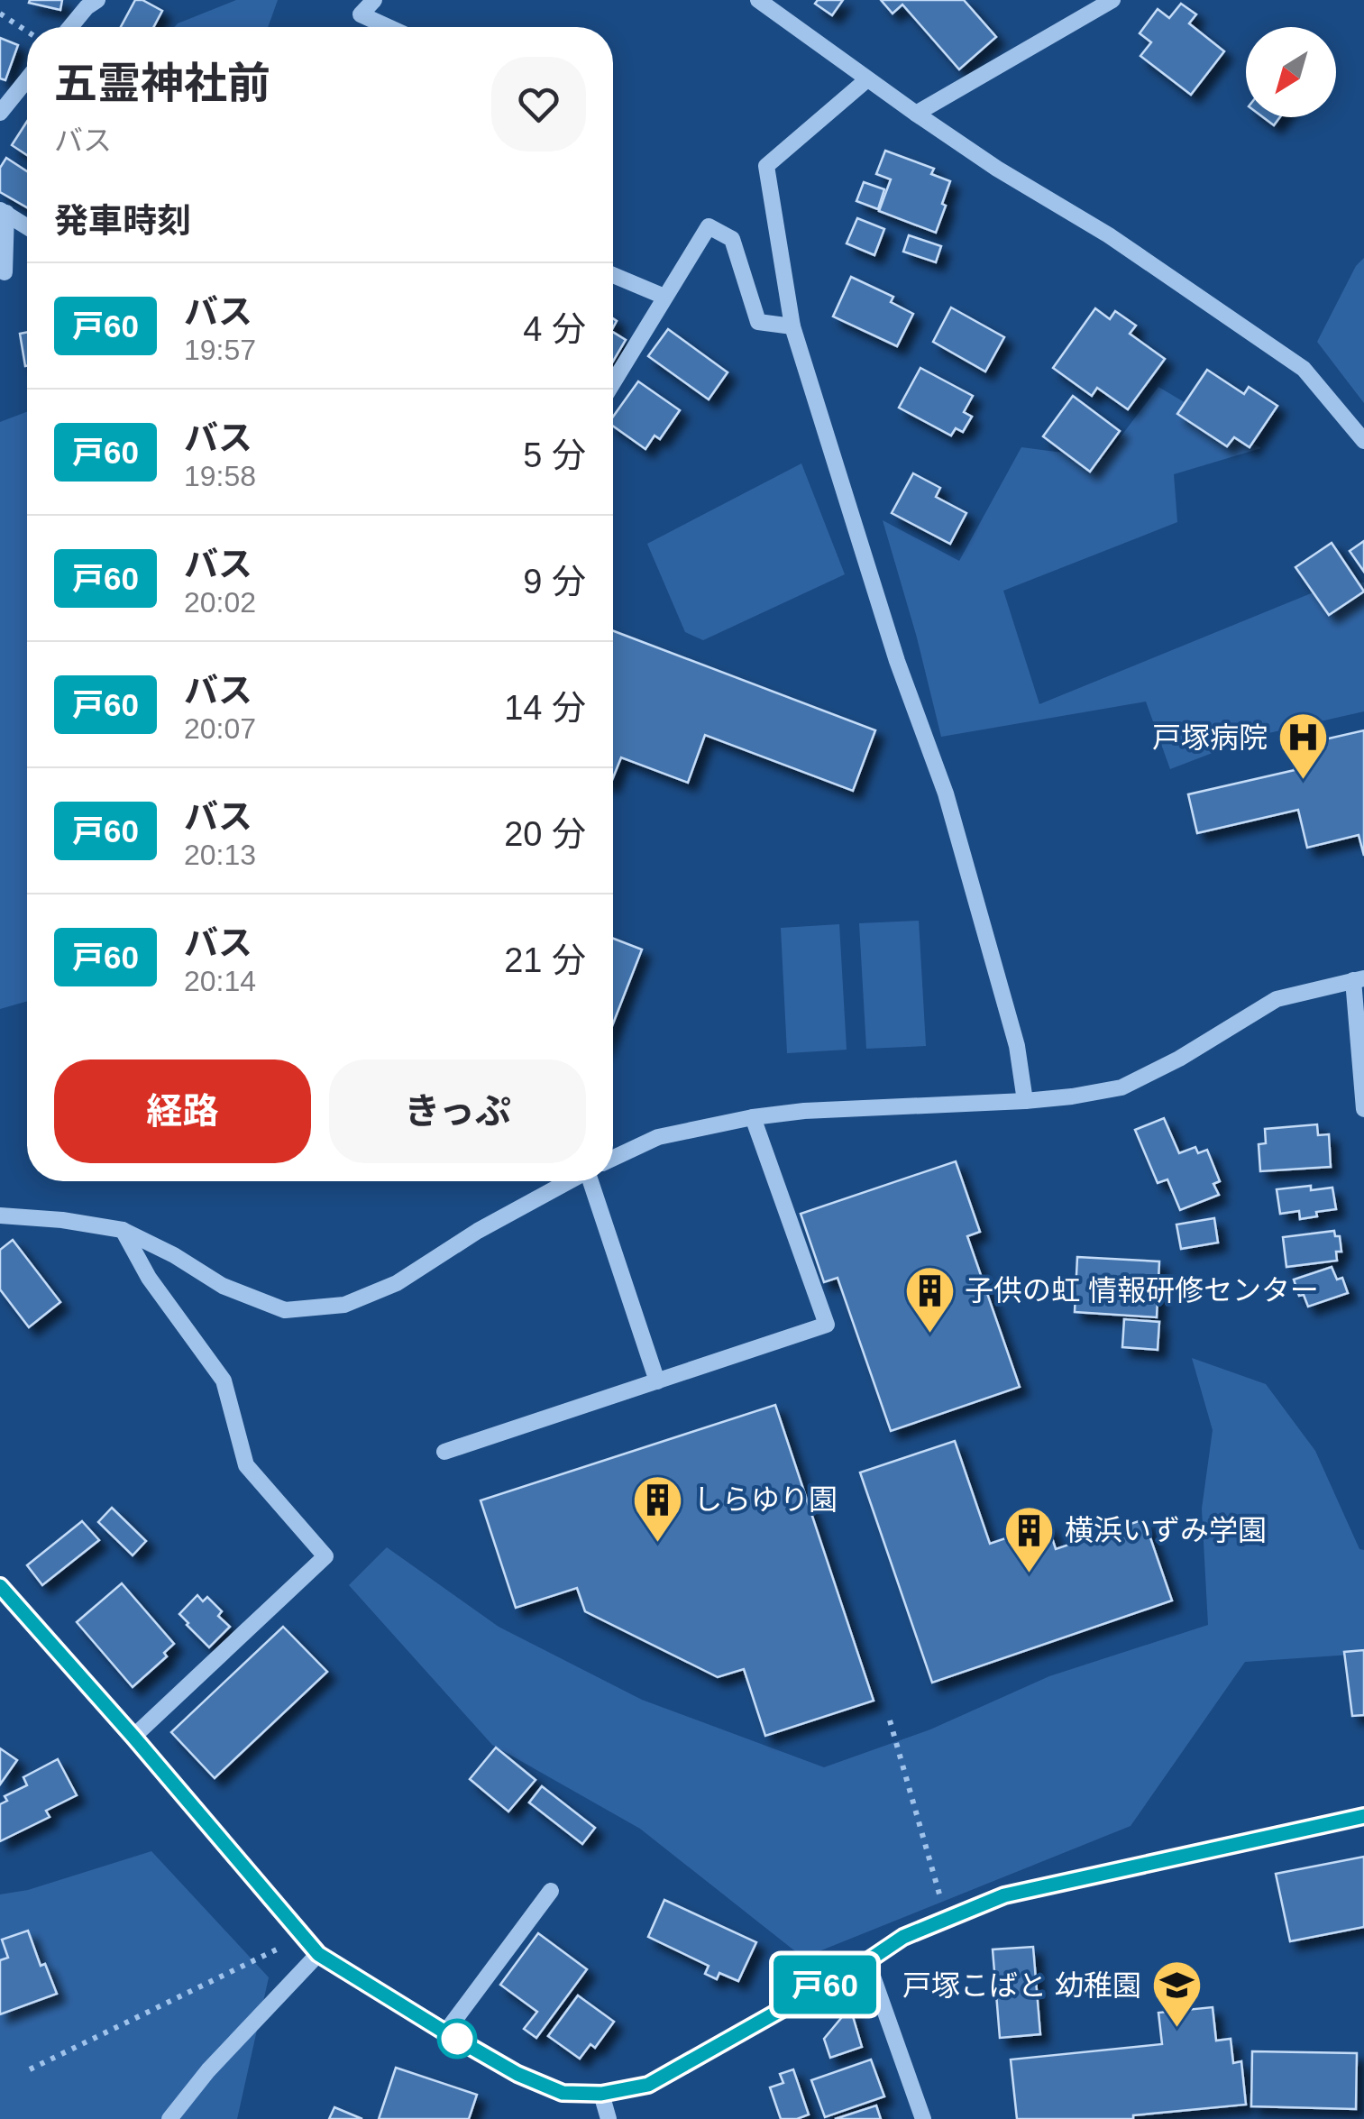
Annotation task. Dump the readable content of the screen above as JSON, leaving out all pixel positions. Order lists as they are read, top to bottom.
{
  "places": {
    "hospital": ["戸塚病院"],
    "building": ["子供の虹 情報研修センター", "しらゆり園", "横浜いずみ学園"],
    "school or university": ["戸塚こばと 幼稚園"]
  },
  "lines": ["bus line 戸60"],
  "north": "bottom left",
  "page": {
    "on_map": "戸60",
    "heading": [
      ["五霊神社前", "バス"],
      "発車時刻"
    ],
    "list": [
      {
        "mark": "戸60",
        "name": "バス",
        "note": "19:57",
        "value": "4 分"
      },
      {
        "mark": "戸60",
        "name": "バス",
        "note": "19:58",
        "value": "5 分"
      },
      {
        "mark": "戸60",
        "name": "バス",
        "note": "20:02",
        "value": "9 分"
      },
      {
        "mark": "戸60",
        "name": "バス",
        "note": "20:07",
        "value": "14 分"
      },
      {
        "mark": "戸60",
        "name": "バス",
        "note": "20:13",
        "value": "20 分"
      },
      {
        "mark": "戸60",
        "name": "バス",
        "note": "20:14",
        "value": "21 分"
      }
    ],
    "buttons": ["経路", "きっぷ"]
  }
}
